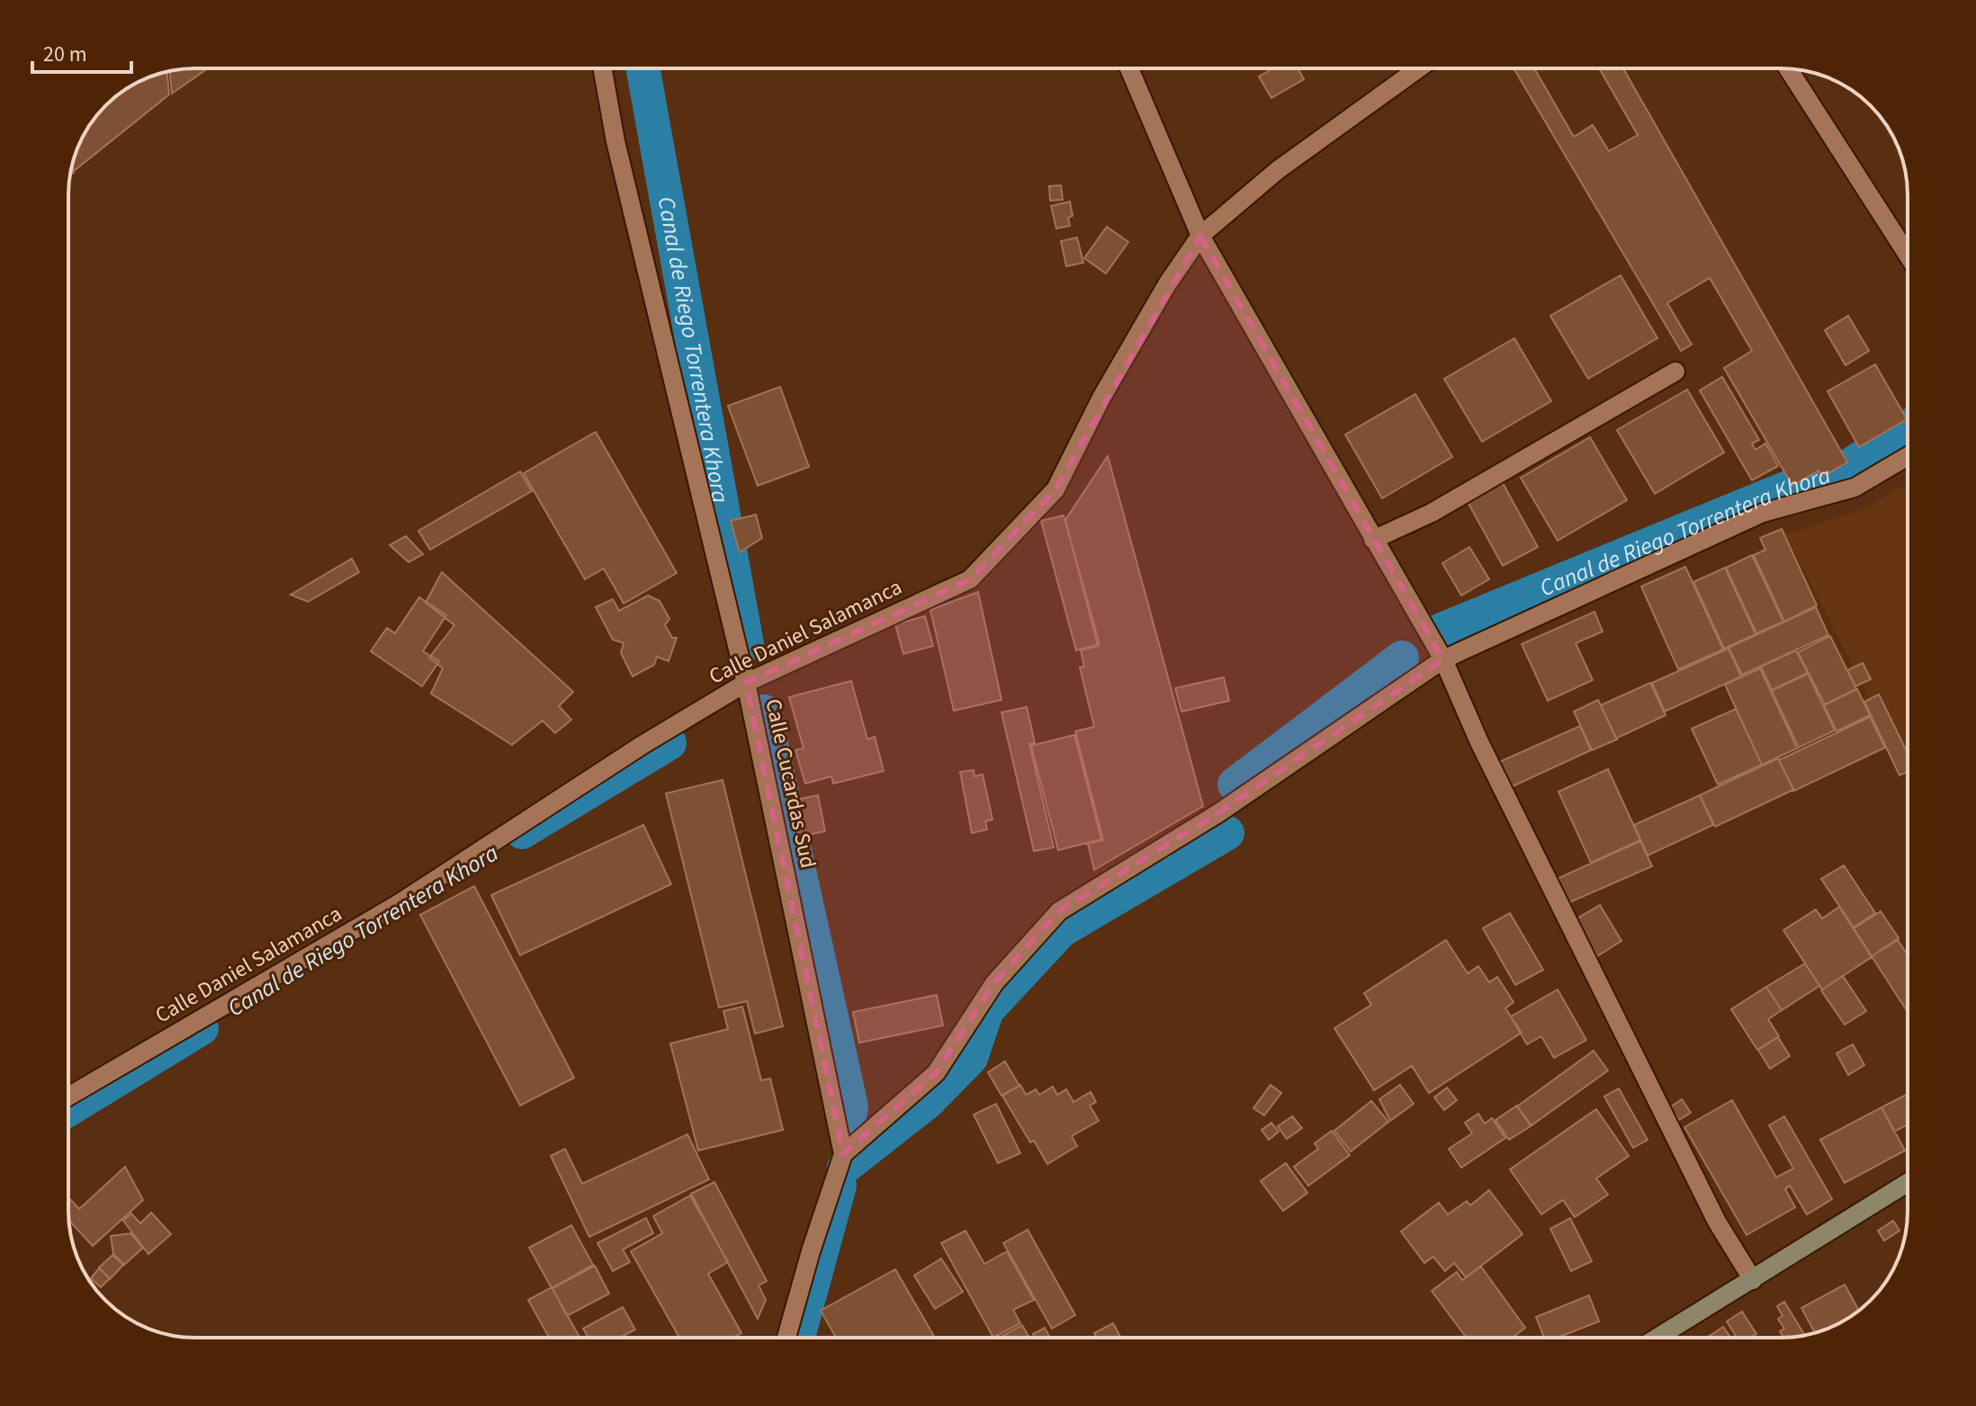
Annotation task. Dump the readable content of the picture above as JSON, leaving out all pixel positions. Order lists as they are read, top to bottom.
{
  "streets": {
    "street": ["Calle Daniel Salamanca", "Calle Cucardas Sud"]
  },
  "crossings": [
    ["Calle Daniel Salamanca", "Calle Cucardas Sud"]
  ],
  "water": ["Canal de Riego Torrentera Khora"],
  "scale_bar": "20 m"
}
